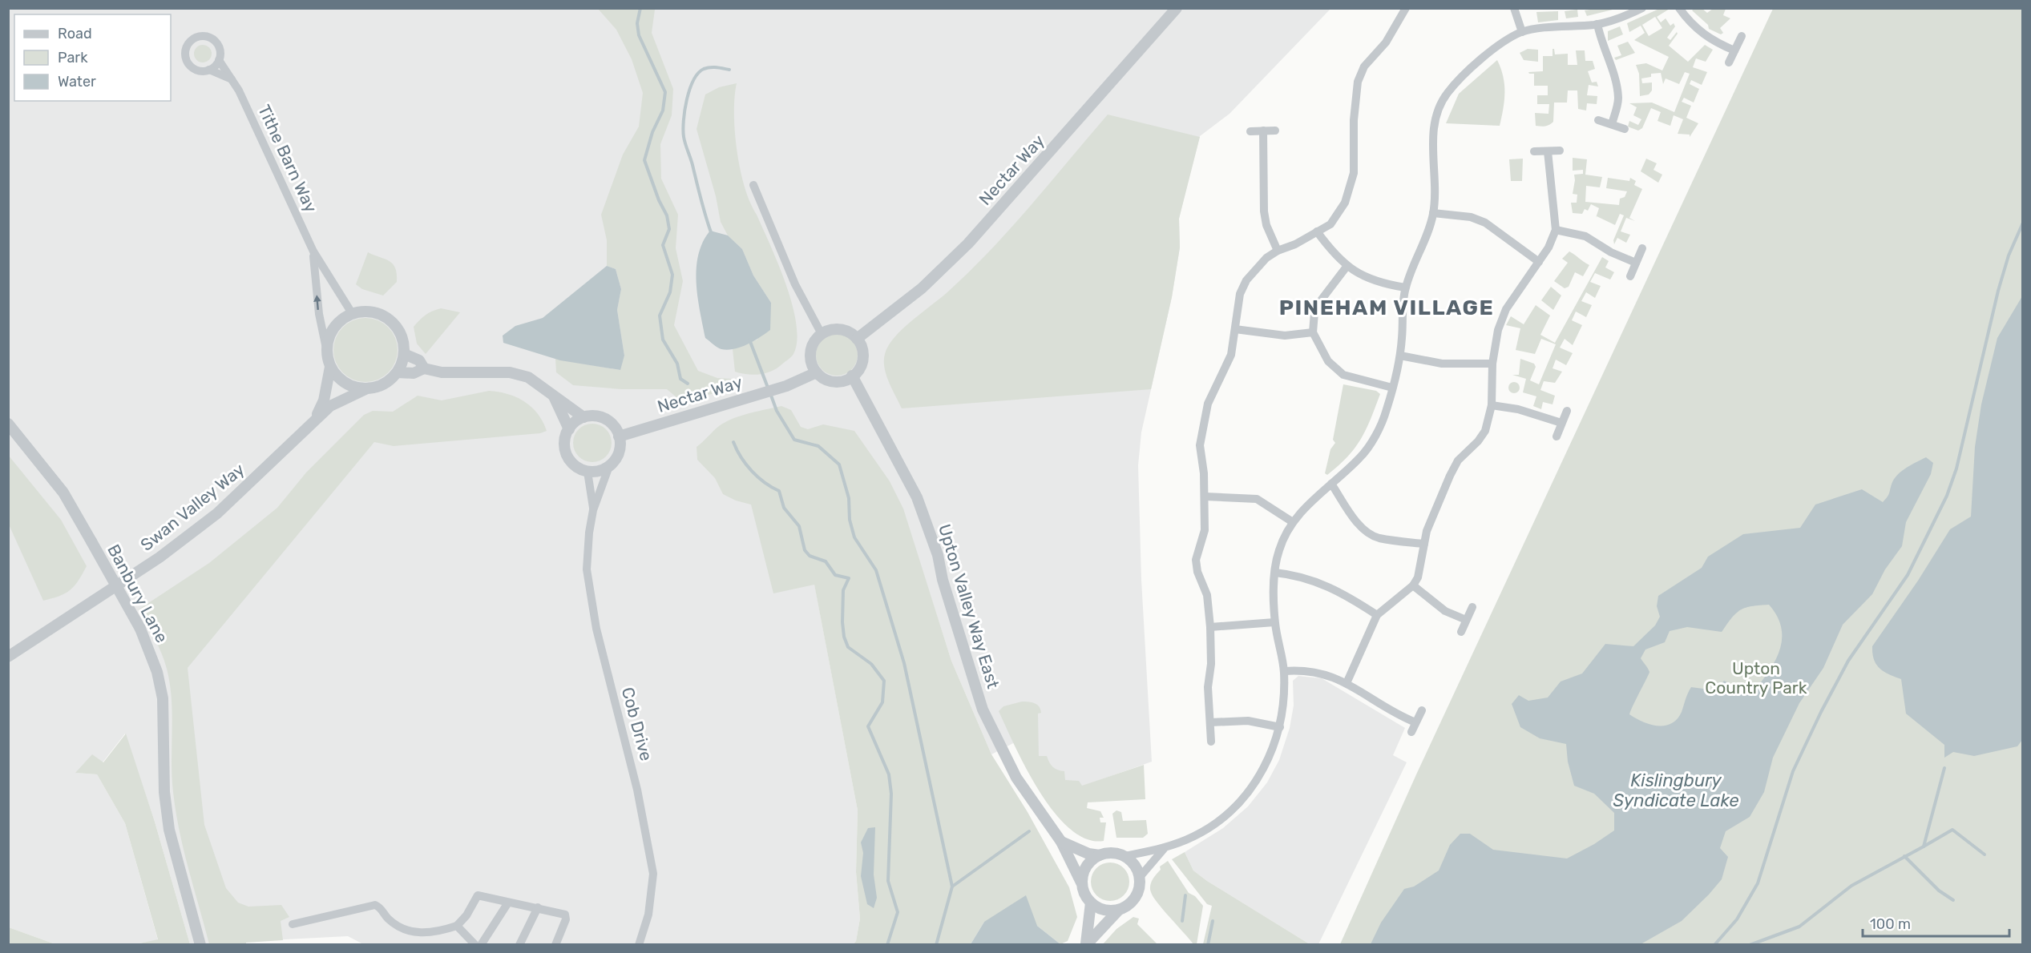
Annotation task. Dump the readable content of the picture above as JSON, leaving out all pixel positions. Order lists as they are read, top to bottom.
{
  "streets": {
    "street": [
      "Tithe Barn Way",
      "Nectar Way",
      "Swan Valley Way",
      "Banbury Lane",
      "Upton Valley Way East",
      "Cob Drive"
    ]
  },
  "crossings": [
    ["Tithe Barn Way", "Swan Valley Way"],
    ["Nectar Way", "Upton Valley Way East"],
    ["Nectar Way", "Cob Drive"]
  ],
  "districts": ["PINEHAM VILLAGE"],
  "water": ["Kislingbury Syndicate Lake"],
  "parks": ["Upton Country Park"],
  "legend": ["Road", "Park", "Water"],
  "scale_bar": "100 m"
}
